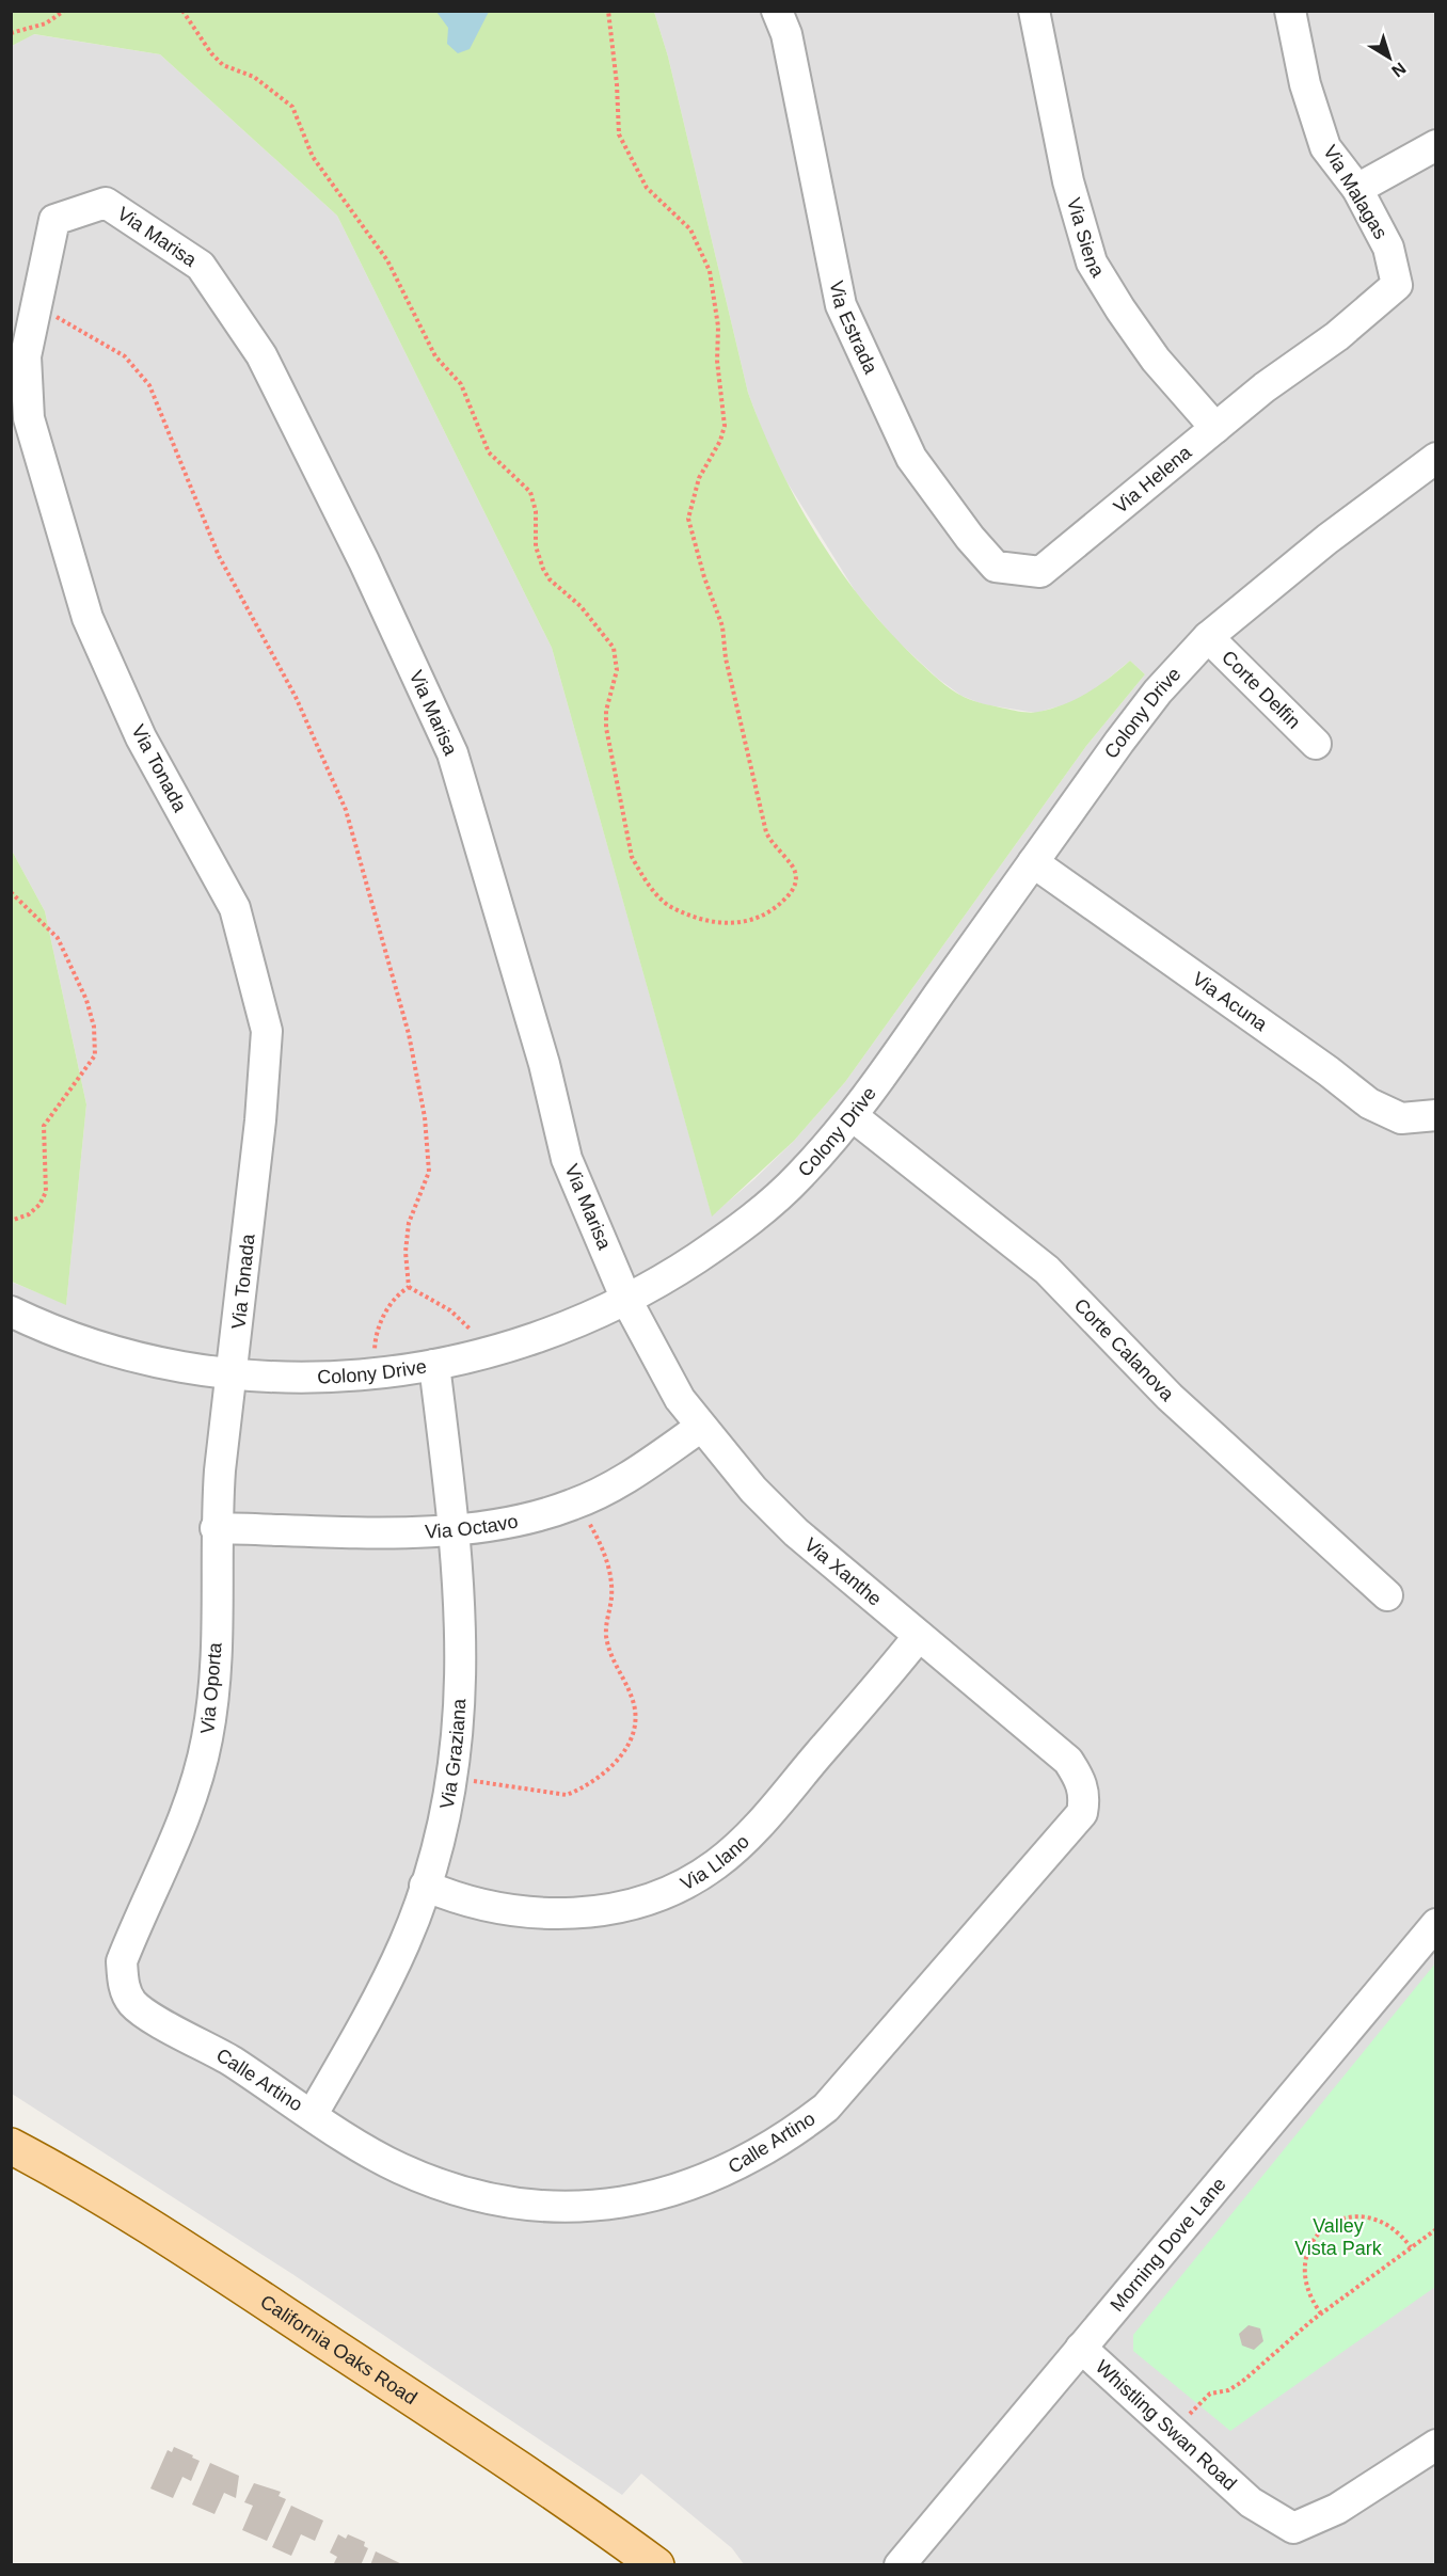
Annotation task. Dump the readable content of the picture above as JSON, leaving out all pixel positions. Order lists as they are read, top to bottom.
{
  "streets": {
    "main road": ["California Oaks Road"],
    "street": [
      "Via Malagas",
      "Via Marisa",
      "Via Siena",
      "Via Estrada",
      "Via Helena",
      "Corte Delfin",
      "Colony Drive",
      "Via Tonada",
      "Via Acuna",
      "Corte Calanova",
      "Via Octavo",
      "Via Xanthe",
      "Via Oporta",
      "Via Graziana",
      "Via Llano",
      "Calle Artino",
      "Morning Dove Lane",
      "Whistling Swan Road"
    ]
  },
  "crossings": [
    ["Via Malagas", "Via Helena"],
    ["Via Marisa", "Colony Drive"],
    ["Via Marisa", "Via Tonada"],
    ["Via Marisa", "Via Xanthe"],
    ["Via Siena", "Via Helena"],
    ["Via Estrada", "Via Helena"],
    ["Corte Delfin", "Colony Drive"],
    ["Colony Drive", "Via Tonada"],
    ["Colony Drive", "Via Acuna"],
    ["Colony Drive", "Corte Calanova"],
    ["Colony Drive", "Via Xanthe"],
    ["Colony Drive", "Via Oporta"],
    ["Colony Drive", "Via Graziana"],
    ["Via Tonada", "Via Oporta"],
    ["Via Octavo", "Via Xanthe"],
    ["Via Octavo", "Via Oporta"],
    ["Via Octavo", "Via Graziana"],
    ["Via Xanthe", "Via Llano"],
    ["Via Xanthe", "Calle Artino"],
    ["Via Oporta", "Calle Artino"],
    ["Via Graziana", "Via Llano"],
    ["Via Graziana", "Calle Artino"],
    ["Morning Dove Lane", "Whistling Swan Road"]
  ],
  "parks": ["Valley Vista Park"],
  "north": "bottom right"
}
